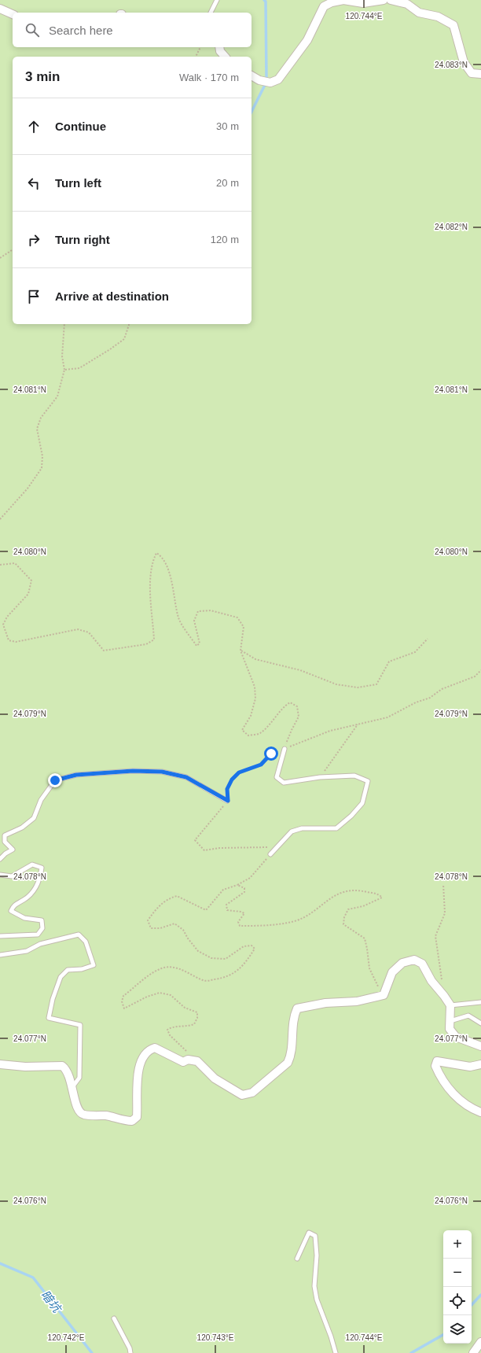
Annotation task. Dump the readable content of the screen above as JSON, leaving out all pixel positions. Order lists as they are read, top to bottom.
{
  "water": ["暗坑"],
  "page": {
    "search": "Search here",
    "heading": ["3 min", "Walk · 170 m"],
    "list": [
      ["Continue", "30 m"],
      ["Turn left", "20 m"],
      ["Turn right", "120 m"],
      "Arrive at destination"
    ],
    "map_buttons": ["+", "−"]
  },
  "coordinates": [
    "120.744°E",
    "24.083°N",
    "24.082°N",
    "24.081°N",
    "24.080°N",
    "24.079°N",
    "24.078°N",
    "24.077°N",
    "24.076°N",
    "120.742°E",
    "120.743°E"
  ]
}
